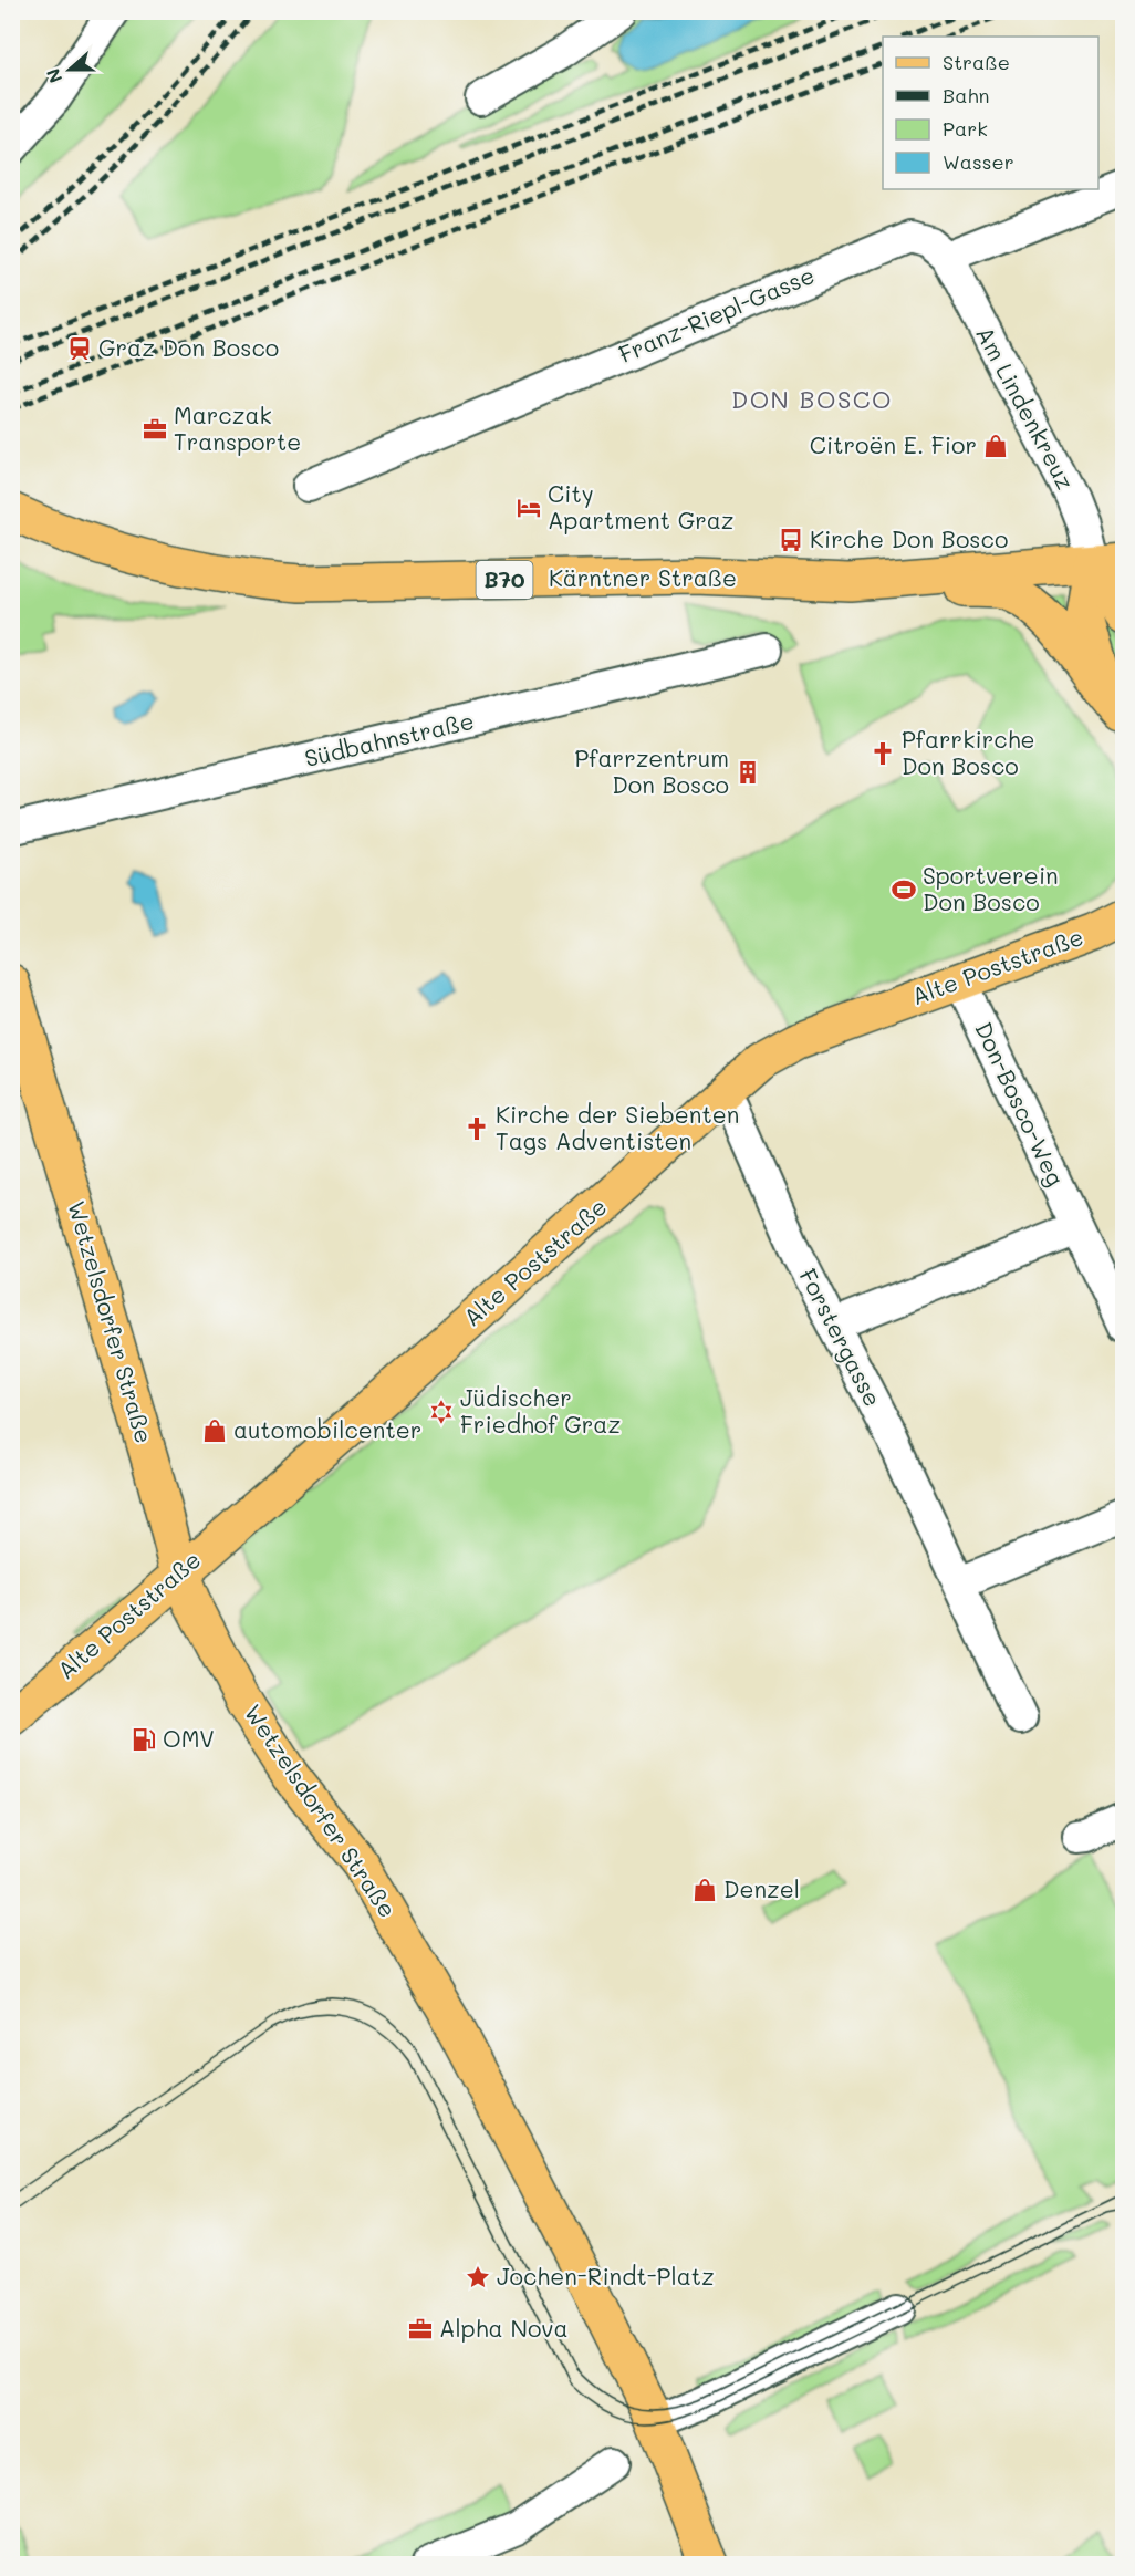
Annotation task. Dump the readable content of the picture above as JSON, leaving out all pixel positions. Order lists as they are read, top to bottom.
{
  "streets": {
    "main road": [
      "Kärntner Straße",
      "B70",
      "Alte Poststraße",
      "Wetzelsdorfer Straße"
    ],
    "street": [
      "Franz-Riepl-Gasse",
      "Am Lindenkreuz",
      "Südbahnstraße",
      "Don-Bosco-Weg",
      "Forstergasse"
    ]
  },
  "crossings": [
    ["Franz-Riepl-Gasse", "Am Lindenkreuz"],
    ["Am Lindenkreuz", "Kärntner Straße"],
    ["Alte Poststraße", "Don-Bosco-Weg"],
    ["Alte Poststraße", "Wetzelsdorfer Straße"],
    ["Alte Poststraße", "Forstergasse"]
  ],
  "districts": ["DON BOSCO"],
  "places": {
    "station": ["Graz Don Bosco"],
    "office": ["Marczak Transporte", "Alpha Nova"],
    "shop": ["Citroën E. Fior", "automobilcenter", "Denzel"],
    "hotel": ["City Apartment Graz"],
    "bus stop": ["Kirche Don Bosco"],
    "church": ["Pfarrkirche Don Bosco", "Kirche der Siebenten Tags Adventisten"],
    "building": ["Pfarrzentrum Don Bosco"],
    "sports": ["Sportverein Don Bosco"],
    "synagogue": ["Jüdischer Friedhof Graz"],
    "fuel station": ["OMV"],
    "place": ["Jochen-Rindt-Platz"]
  },
  "legend": [
    "Straße",
    "Bahn",
    "Park",
    "Wasser"
  ],
  "north": "left"
}
